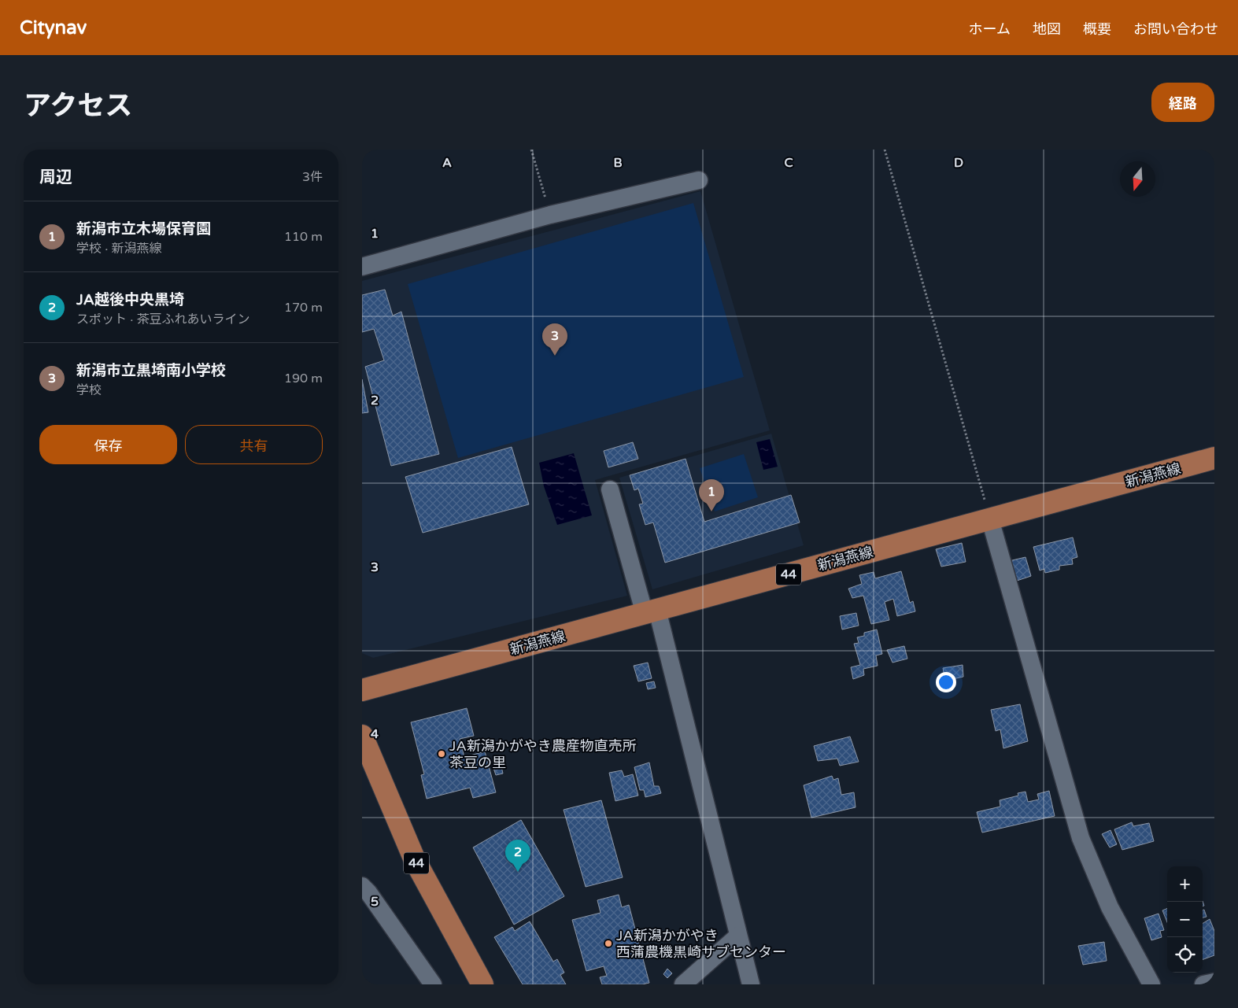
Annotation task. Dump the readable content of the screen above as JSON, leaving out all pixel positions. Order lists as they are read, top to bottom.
{
  "streets": {
    "main road": ["新潟燕線", "44"]
  },
  "places": ["JA新潟かがやき農産物直売所 茶豆の里", "JA新潟かがやき 西蒲農機黒崎サブセンター"],
  "north": "bottom",
  "page": {
    "header": "Citynav",
    "nav": [
      "ホーム",
      "地図",
      "概要",
      "お問い合わせ"
    ],
    "title": "アクセス",
    "buttons": [
      "経路",
      ["保存", "共有"]
    ],
    "heading": ["周辺", "3件"],
    "list": [
      {
        "mark": "1",
        "name": "新潟市立木場保育園",
        "note": "学校 · 新潟燕線",
        "value": "110 m"
      },
      {
        "mark": "2",
        "name": "JA越後中央黒埼",
        "note": "スポット · 茶豆ふれあいライン",
        "value": "170 m"
      },
      {
        "mark": "3",
        "name": "新潟市立黒埼南小学校",
        "note": "学校",
        "value": "190 m"
      }
    ],
    "pins": ["3", "1", "2"],
    "map_buttons": ["+", "−"]
  },
  "grid": {
    "columns": [
      "A",
      "B",
      "C",
      "D"
    ],
    "rows": [
      "1",
      "2",
      "3",
      "4",
      "5"
    ]
  }
}
